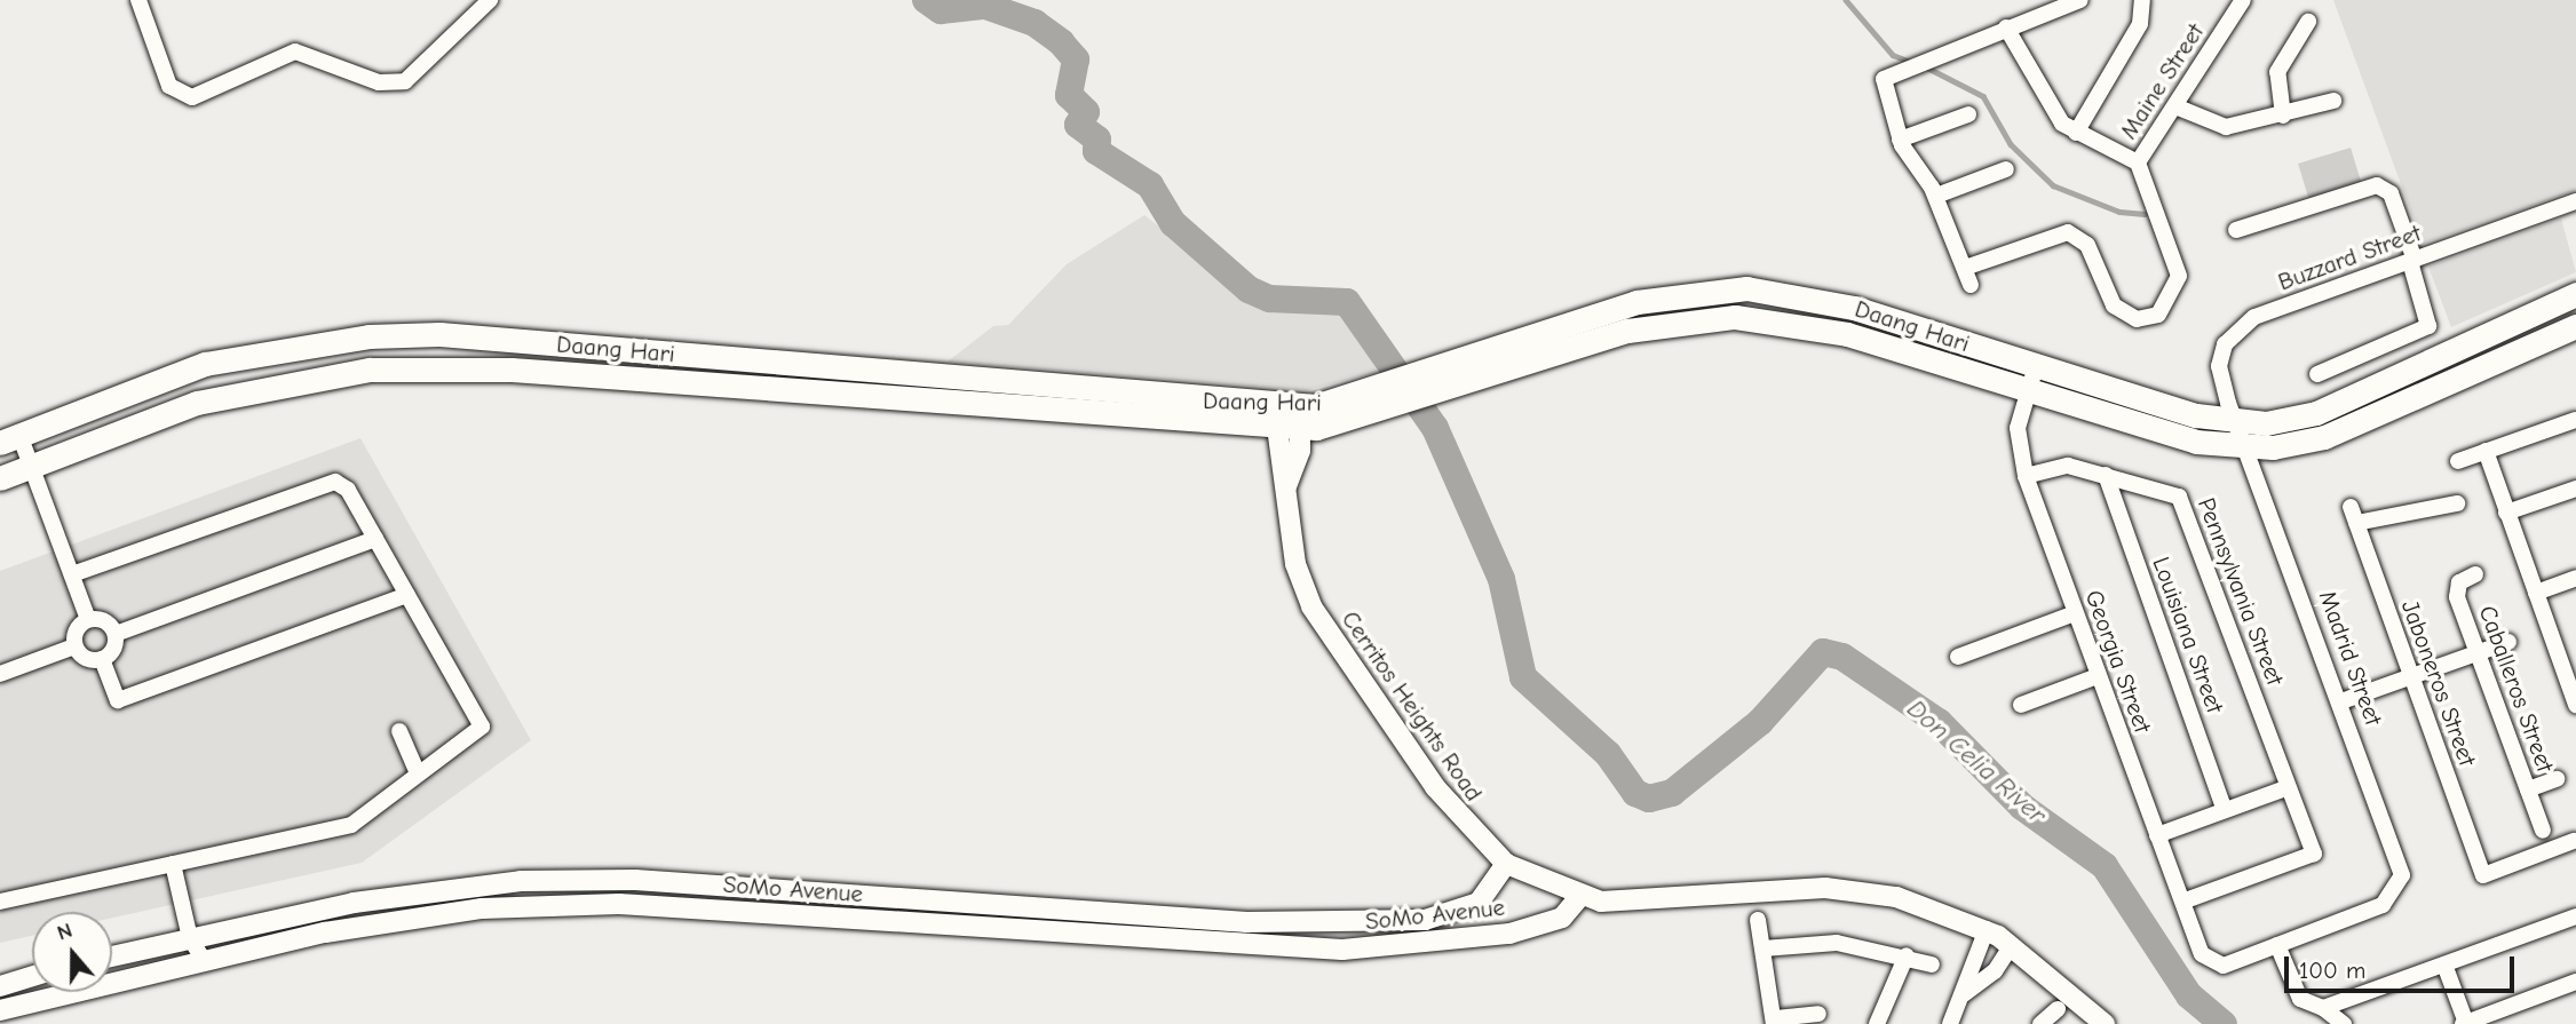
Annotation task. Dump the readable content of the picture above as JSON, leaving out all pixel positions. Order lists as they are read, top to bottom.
{
  "streets": {
    "main road": ["Daang Hari"],
    "street": [
      "Maine Street",
      "Buzzard Street",
      "Pennsylvania Street",
      "Louisiana Street",
      "Madrid Street",
      "Georgia Street",
      "Jaboneros Street",
      "Caballeros Street",
      "Cerritos Heights Road",
      "SoMo Avenue"
    ]
  },
  "crossings": [
    ["Buzzard Street", "Daang Hari"],
    ["Buzzard Street", "Madrid Street"],
    ["Daang Hari", "Madrid Street"],
    ["Daang Hari", "Georgia Street"],
    ["Daang Hari", "Cerritos Heights Road"],
    ["Pennsylvania Street", "Louisiana Street"],
    ["Pennsylvania Street", "Georgia Street"],
    ["Madrid Street", "Georgia Street"],
    ["Cerritos Heights Road", "SoMo Avenue"]
  ],
  "water": ["Don Celia River"],
  "scale_bar": "100 m",
  "north": "top"
}
